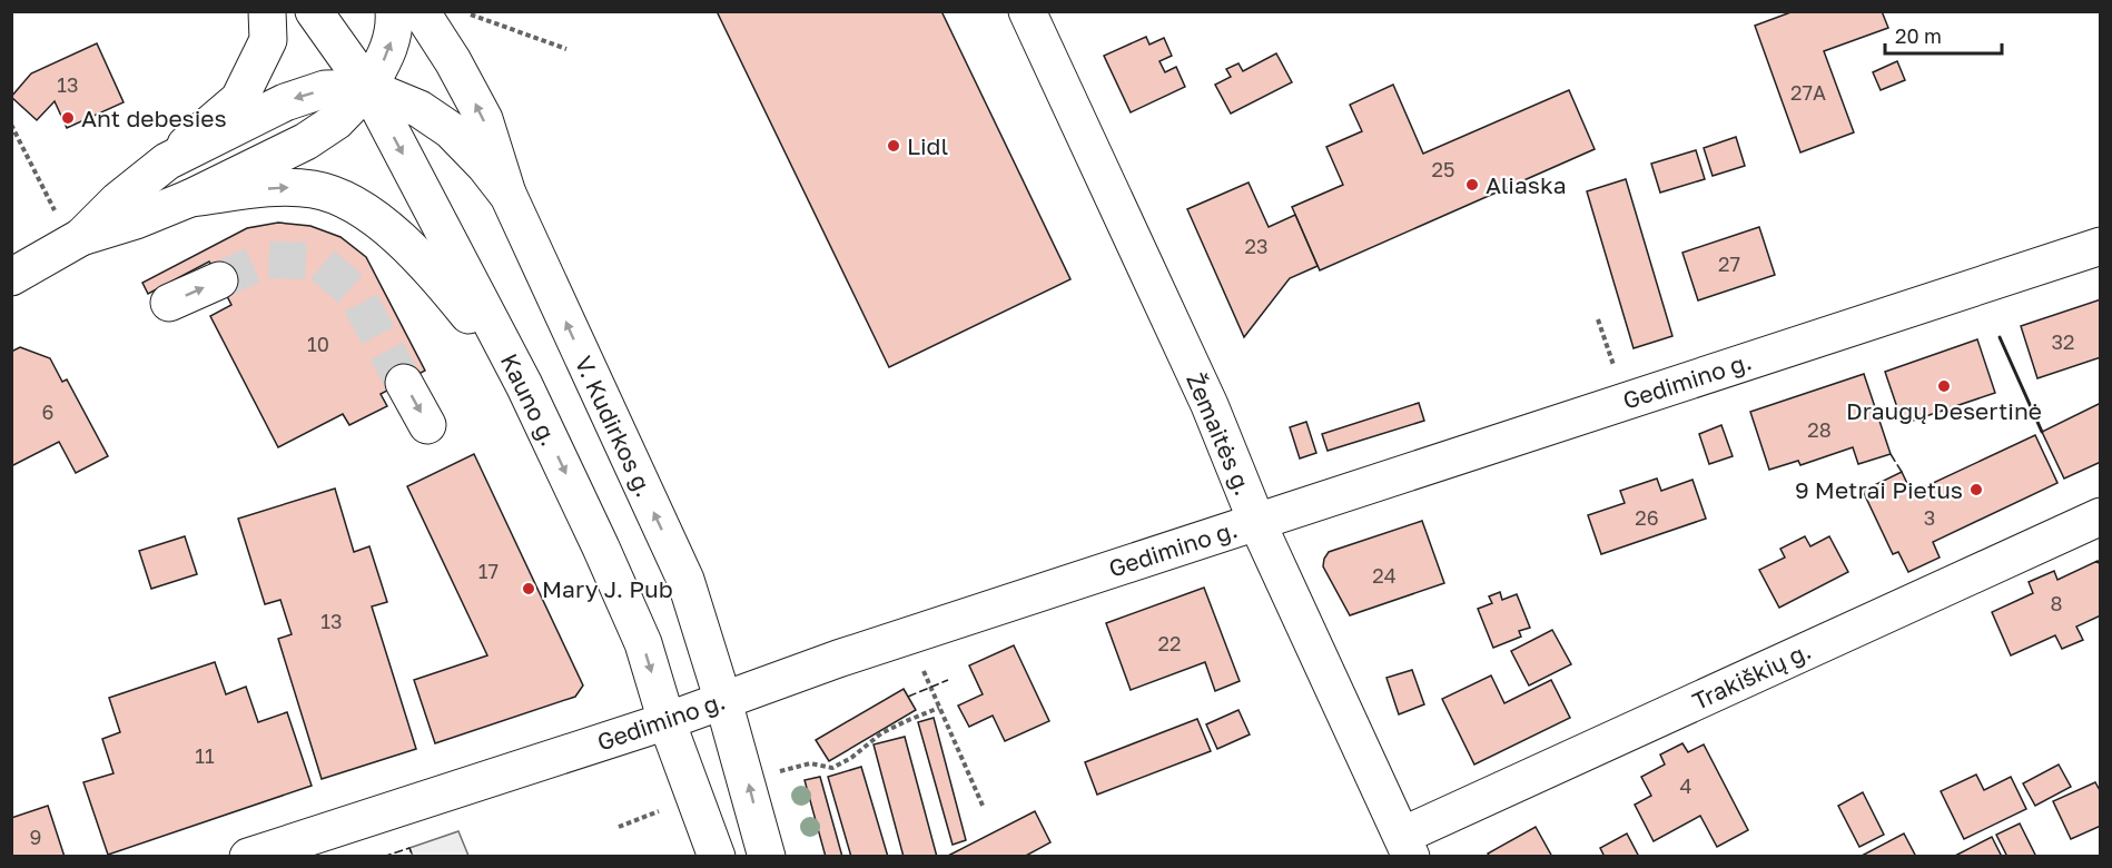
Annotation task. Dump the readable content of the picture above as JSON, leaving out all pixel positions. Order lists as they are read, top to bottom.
{
  "streets": {
    "main road": [
      "Gedimino g.",
      "Kauno g.",
      "V. Kudirkos g.",
      "Žemaitės g.",
      "Trakiškių g."
    ]
  },
  "crossings": [
    ["Gedimino g.", "Kauno g."],
    ["Gedimino g.", "V. Kudirkos g."],
    ["Gedimino g.", "Žemaitės g."],
    ["Žemaitės g.", "Trakiškių g."]
  ],
  "one_way": ["Kauno g.", "V. Kudirkos g."],
  "places": [
    "Ant debesies",
    "Lidl",
    "Aliaska",
    "Draugų Desertinė",
    "9 Metrai Pietus",
    "Mary J. Pub"
  ],
  "house_numbers": [
    "13",
    "27A",
    "25",
    "23",
    "27",
    "32",
    "10",
    "6",
    "28",
    "26",
    "3",
    "17",
    "24",
    "8",
    "13",
    "22",
    "11",
    "4",
    "9"
  ],
  "scale_bar": "20 m"
}
